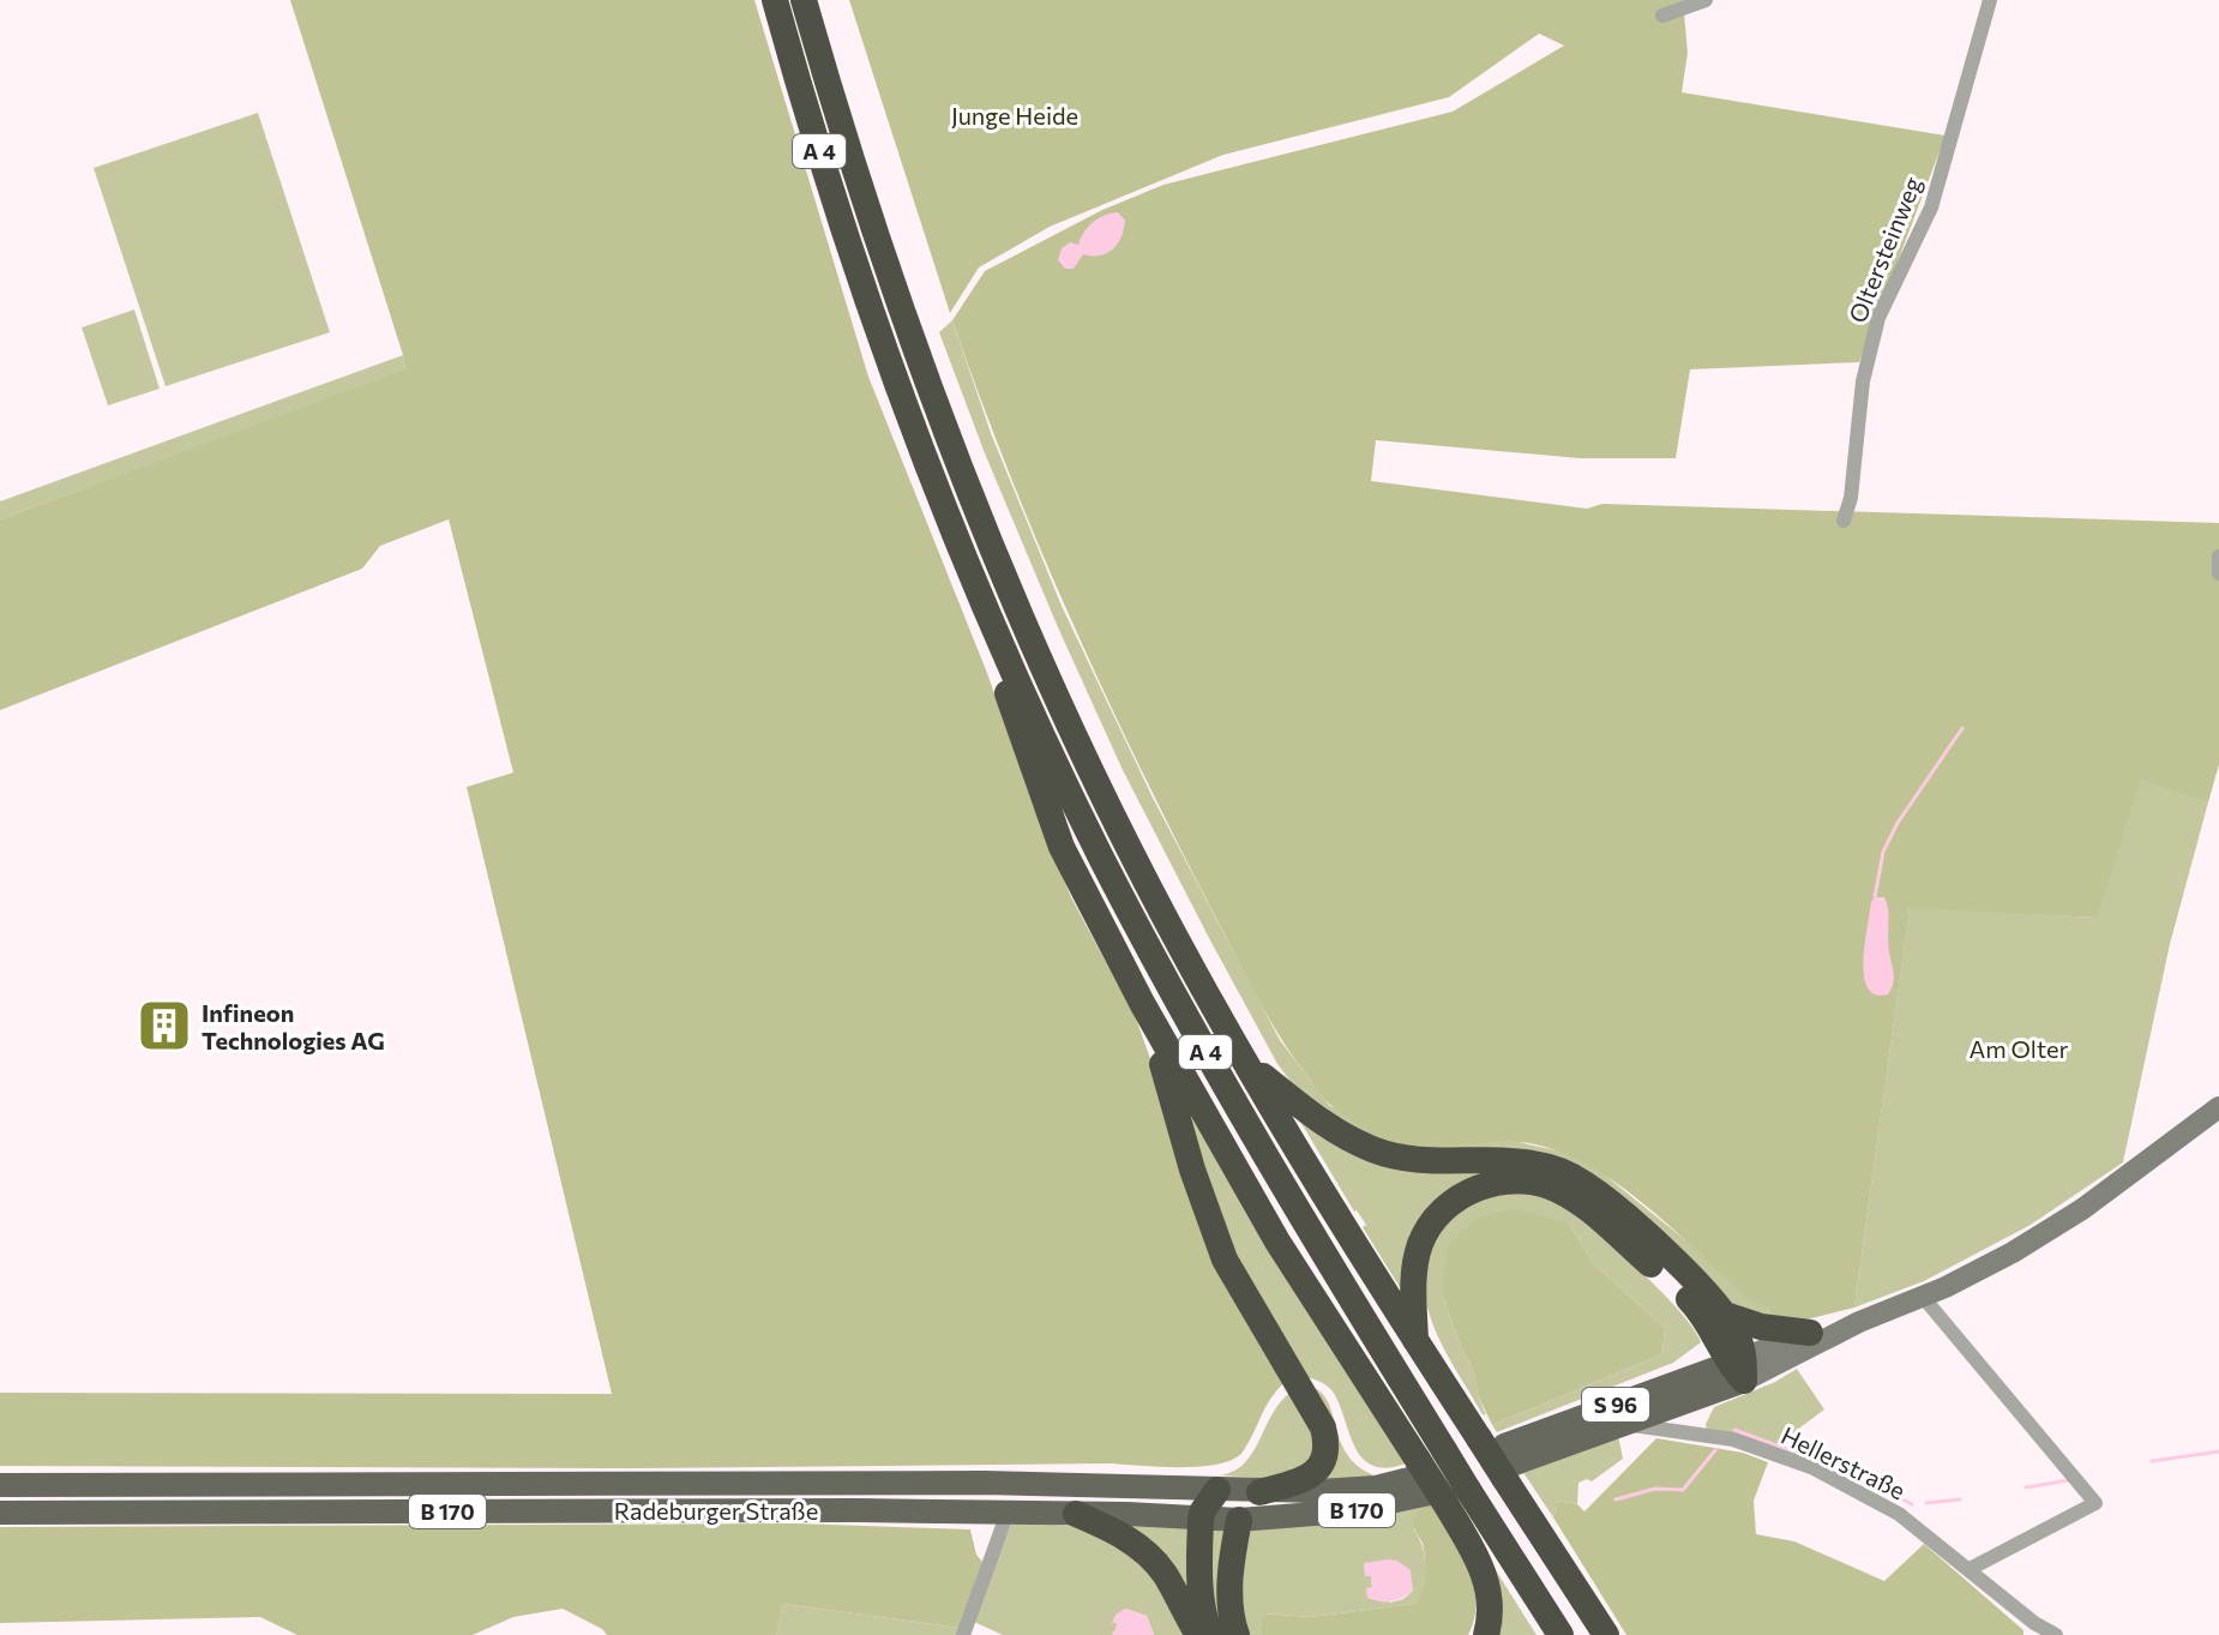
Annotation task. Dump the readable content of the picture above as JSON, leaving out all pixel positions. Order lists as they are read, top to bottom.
{
  "streets": {
    "highway": ["A 4"],
    "main road": ["S 96", "Radeburger Straße", "B 170"],
    "street": ["Oltersteinweg", "Hellerstraße"]
  },
  "crossings": [
    ["A 4", "S 96"],
    ["A 4", "Radeburger Straße"],
    ["S 96", "Hellerstraße"]
  ],
  "parks": ["Junge Heide", "Am Olter"],
  "places": {
    "building": ["Infineon Technologies AG"]
  }
}
